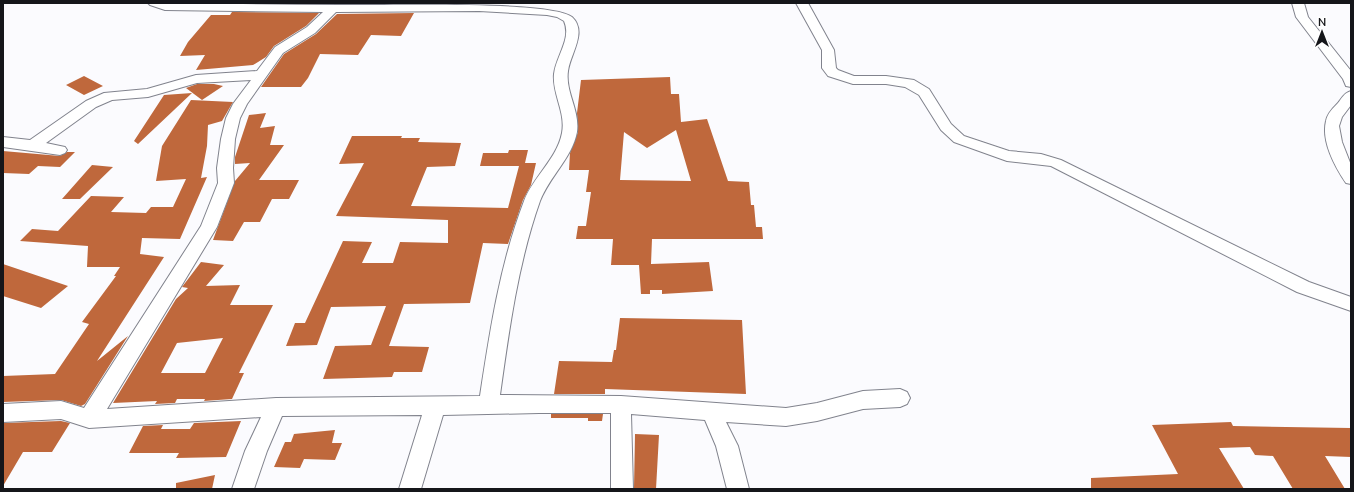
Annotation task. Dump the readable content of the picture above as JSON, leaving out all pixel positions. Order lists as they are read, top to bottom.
{
  "north": "top"
}
